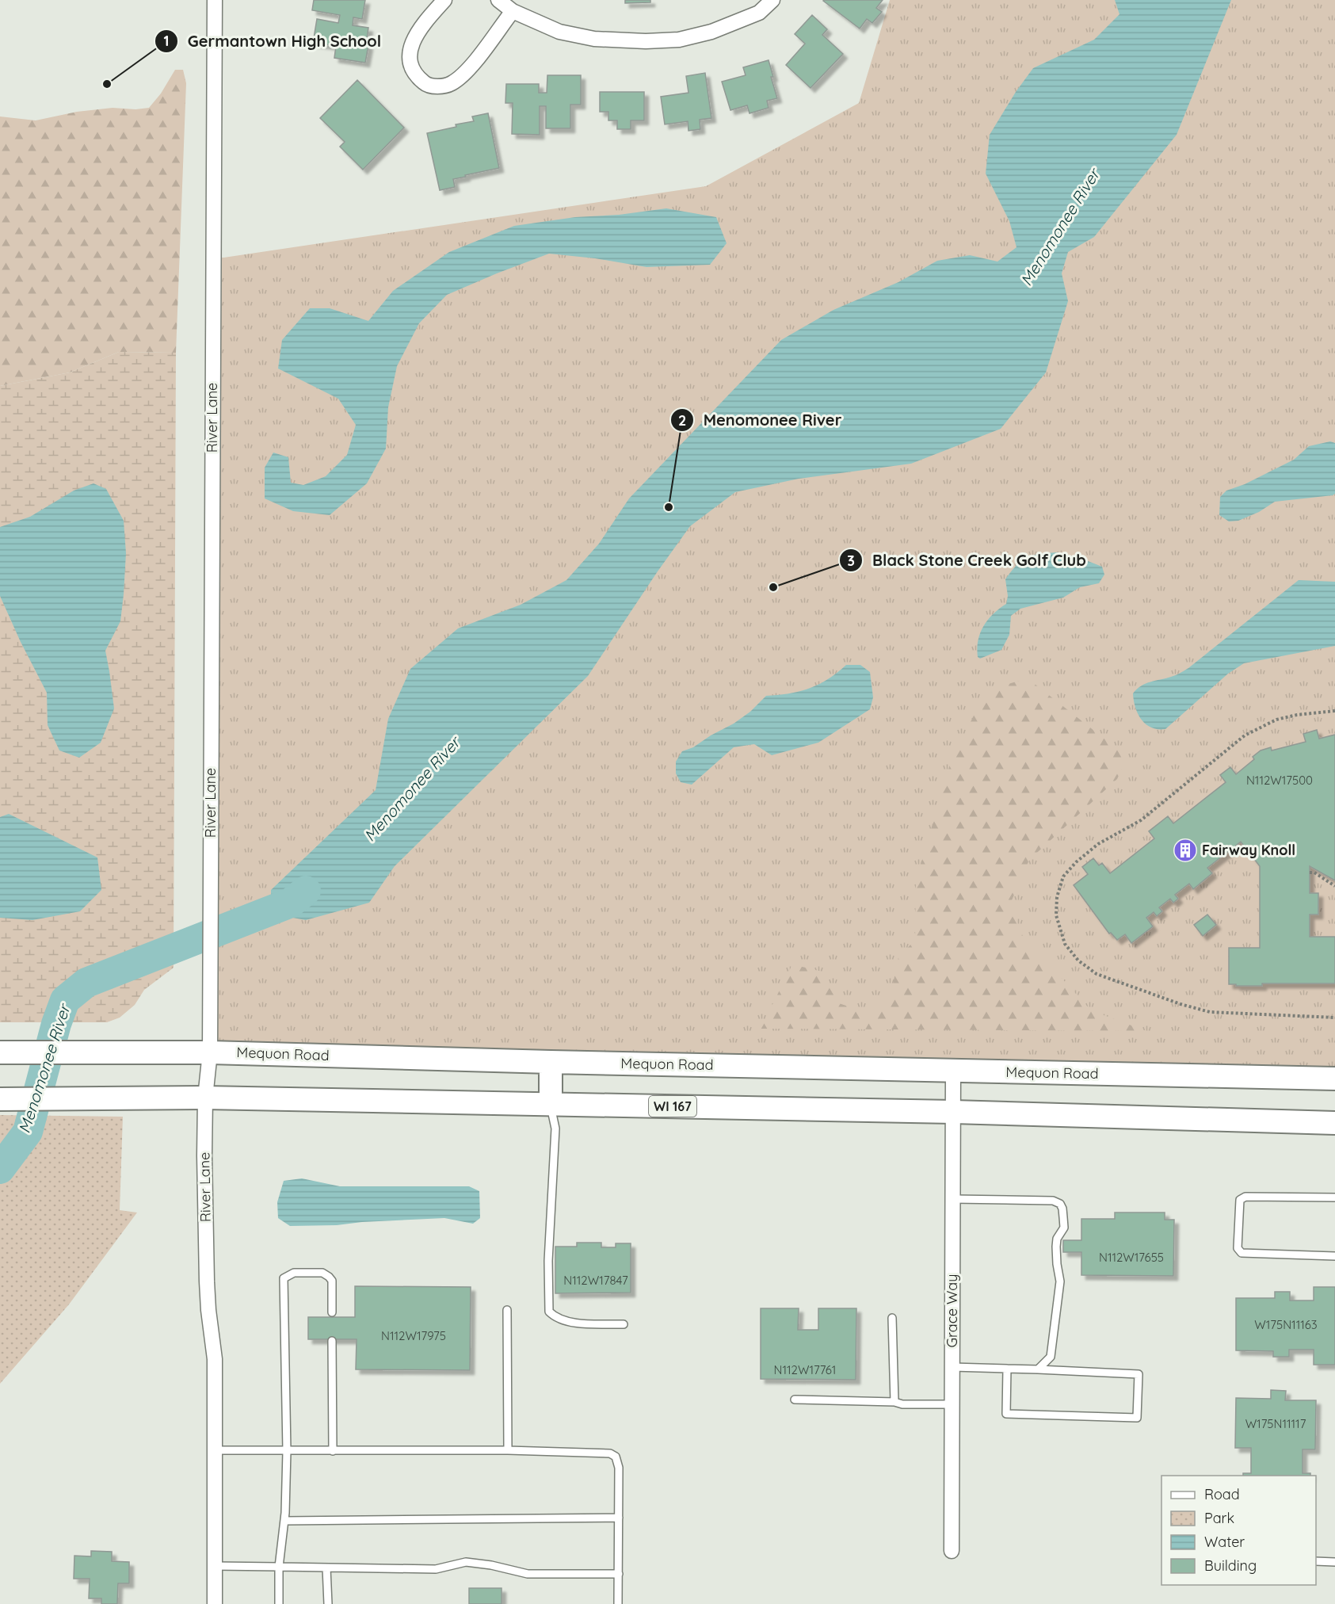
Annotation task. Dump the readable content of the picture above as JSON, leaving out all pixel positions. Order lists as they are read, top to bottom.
{
  "streets": {
    "main road": ["Mequon Road", "WI 167"],
    "street": ["River Lane", "Grace Way"]
  },
  "crossings": [
    ["River Lane", "Mequon Road"],
    ["River Lane", "WI 167"],
    ["Mequon Road", "Grace Way"],
    ["WI 167", "Grace Way"]
  ],
  "water": ["Menomonee River"],
  "places": {
    "other": ["Germantown High School", "Menomonee River", "Black Stone Creek Golf Club"],
    "building": ["Fairway Knoll"]
  },
  "house_numbers": [
    "N112W17500",
    "N112W17655",
    "N112W17847",
    "W175N11163",
    "N112W17975",
    "N112W17761",
    "W175N11117"
  ],
  "legend": [
    "Road",
    "Park",
    "Water",
    "Building"
  ]
}
